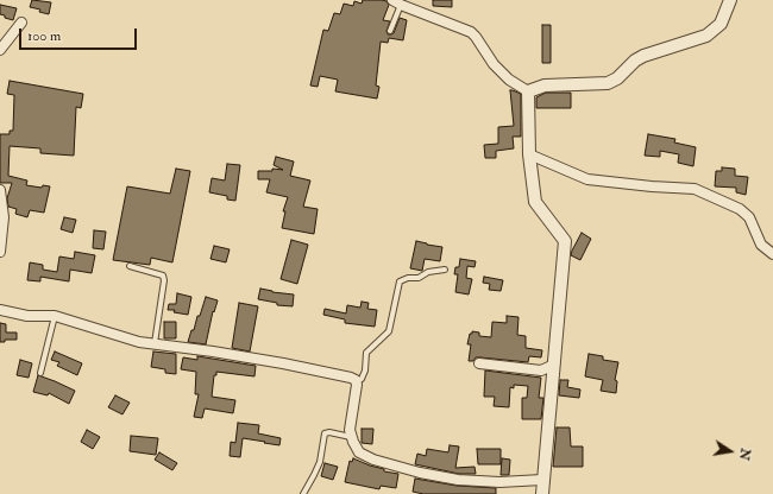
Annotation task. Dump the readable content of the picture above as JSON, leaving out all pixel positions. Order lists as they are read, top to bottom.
{
  "scale_bar": "100 m",
  "north": "right"
}
